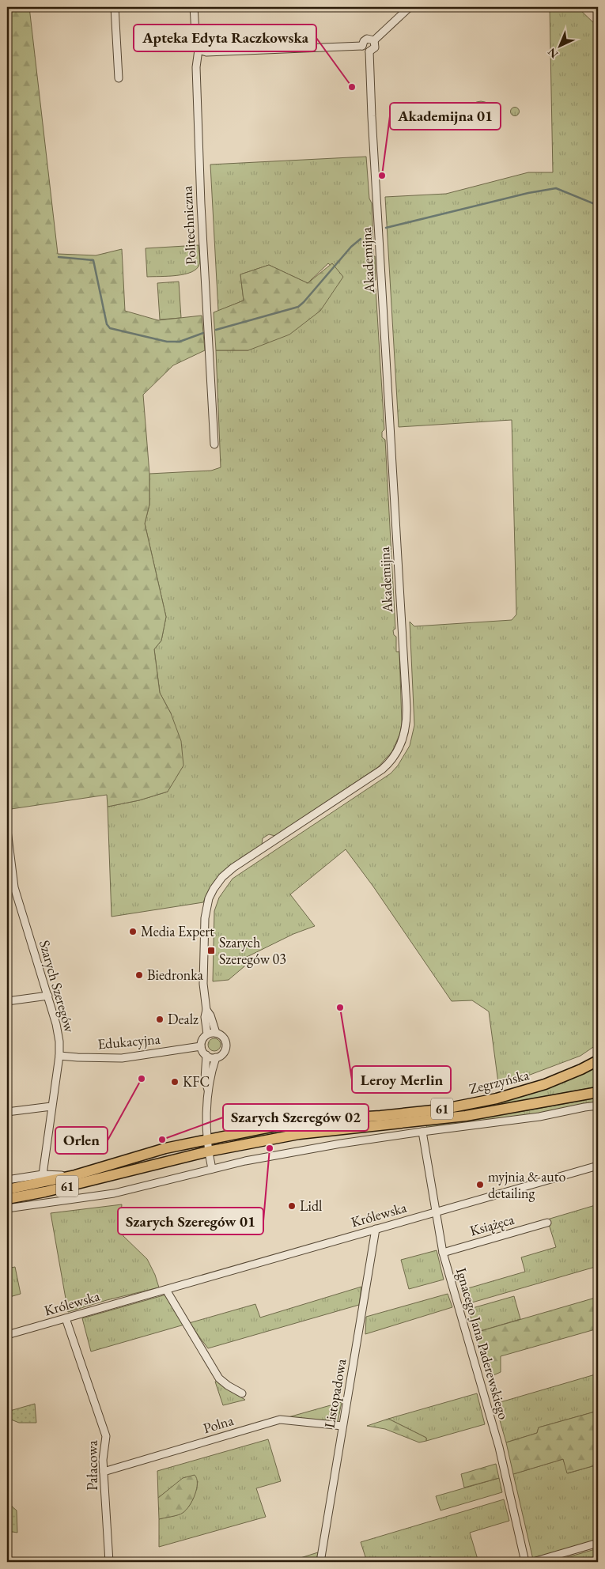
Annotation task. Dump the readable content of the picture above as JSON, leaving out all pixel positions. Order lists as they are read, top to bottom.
{
  "streets": {
    "main road": ["Zegrzyńska", "61"],
    "street": [
      "Politechniczna",
      "Akademijna",
      "Szarych Szeregów",
      "Edukacyjna",
      "Królewska",
      "Książęca",
      "Ignacego Jana Paderewskiego",
      "Listopadowa",
      "Polna",
      "Pałacowa"
    ]
  },
  "crossings": [
    ["Akademijna", "Edukacyjna"],
    ["Szarych Szeregów", "Edukacyjna"],
    ["Królewska", "Ignacego Jana Paderewskiego"],
    ["Królewska", "Listopadowa"],
    ["Królewska", "Pałacowa"],
    ["Książęca", "Ignacego Jana Paderewskiego"],
    ["Listopadowa", "Polna"],
    ["Polna", "Pałacowa"]
  ],
  "places": {
    "other": [
      "Apteka Edyta Raczkowska",
      "Akademijna 01",
      "Media Expert",
      "Biedronka",
      "Leroy Merlin",
      "Dealz",
      "Orlen",
      "KFC",
      "Szarych Szeregów 02",
      "Szarych Szeregów 01",
      "myjnia & auto detailing",
      "Lidl"
    ],
    "transit": ["Szarych Szeregów 03"]
  },
  "north": "bottom left"
}
